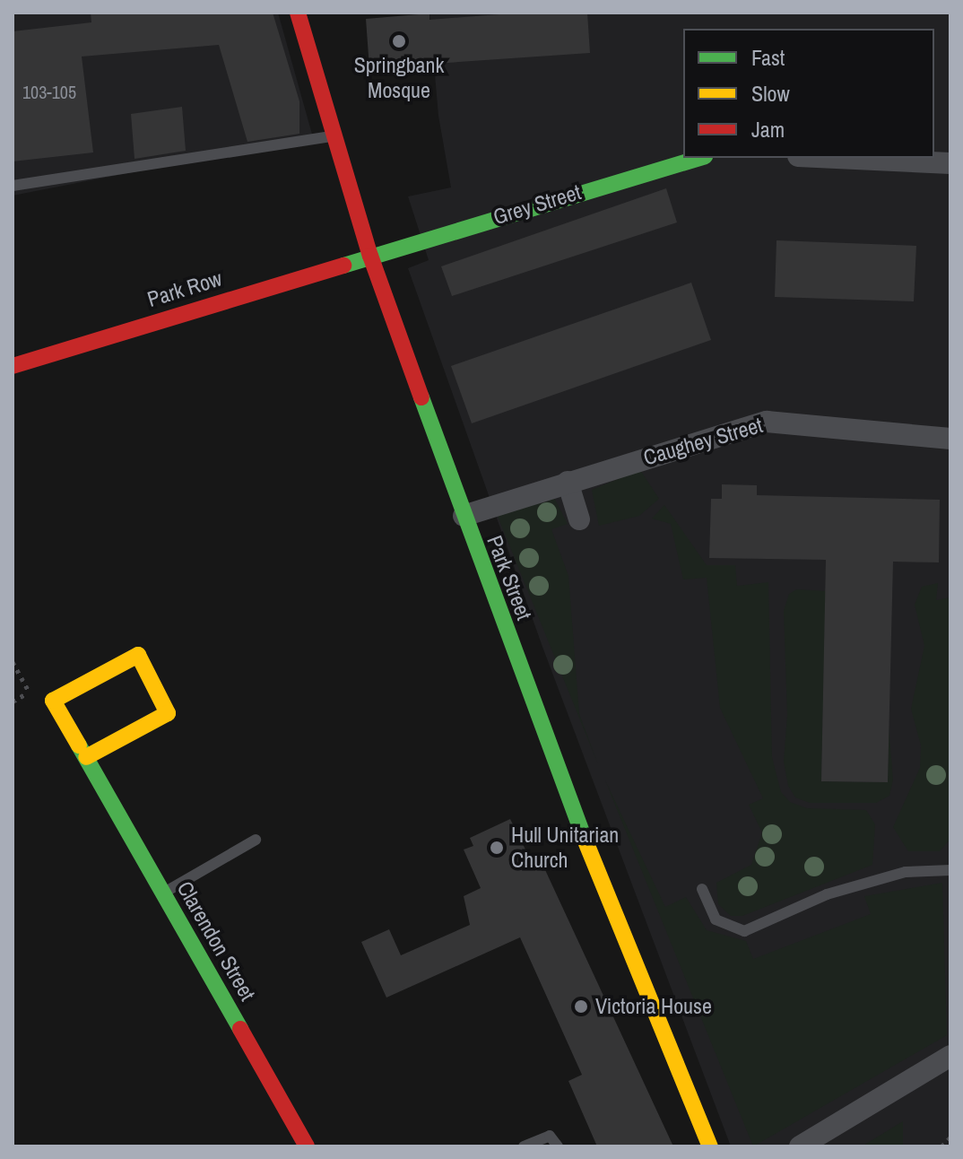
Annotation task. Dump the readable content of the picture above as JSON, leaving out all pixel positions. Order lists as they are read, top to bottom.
{
  "streets": {
    "street": [
      "Grey Street",
      "Park Row",
      "Caughey Street",
      "Park Street",
      "Clarendon Street"
    ]
  },
  "crossings": [
    ["Grey Street", "Park Row"],
    ["Grey Street", "Park Street"],
    ["Park Row", "Park Street"],
    ["Caughey Street", "Park Street"]
  ],
  "places": ["Springbank Mosque", "Hull Unitarian Church", "Victoria House"],
  "house_numbers": ["103-105"],
  "legend": ["Fast", "Slow", "Jam"]
}
